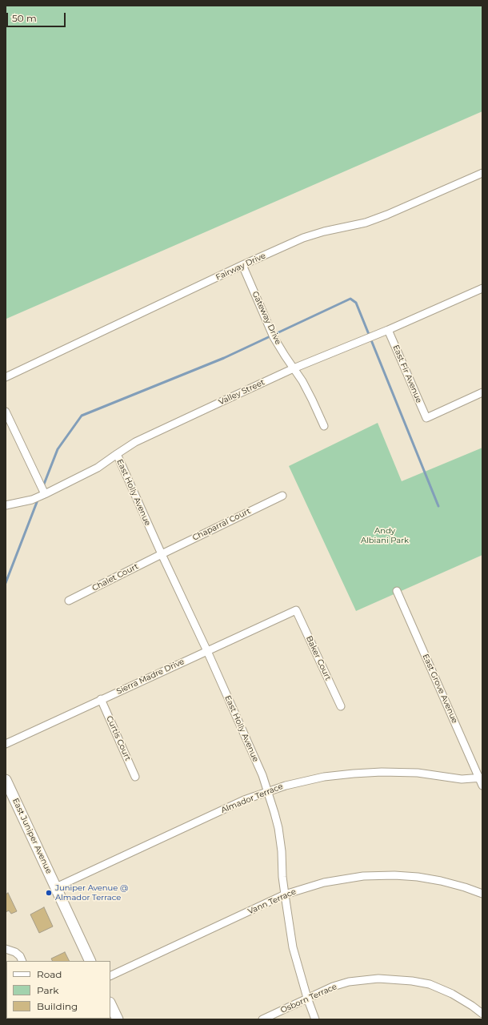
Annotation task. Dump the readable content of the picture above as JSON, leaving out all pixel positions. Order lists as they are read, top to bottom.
{
  "streets": {
    "street": [
      "Fairway Drive",
      "Gateway Drive",
      "East Fir Avenue",
      "Valley Street",
      "East Holly Avenue",
      "Chaparral Court",
      "Chalet Court",
      "Baker Court",
      "Sierra Madre Drive",
      "East Grove Avenue",
      "Curtis Court",
      "Almador Terrace",
      "East Juniper Avenue",
      "Vann Terrace",
      "Osborn Terrace"
    ]
  },
  "crossings": [
    ["Fairway Drive", "Gateway Drive"],
    ["Gateway Drive", "Valley Street"],
    ["East Fir Avenue", "Valley Street"],
    ["Valley Street", "East Holly Avenue"],
    ["East Holly Avenue", "Chaparral Court"],
    ["East Holly Avenue", "Chalet Court"],
    ["East Holly Avenue", "Sierra Madre Drive"],
    ["East Holly Avenue", "Almador Terrace"],
    ["East Holly Avenue", "Vann Terrace"],
    ["East Holly Avenue", "Osborn Terrace"],
    ["Chaparral Court", "Chalet Court"],
    ["Baker Court", "Sierra Madre Drive"],
    ["Sierra Madre Drive", "Curtis Court"],
    ["East Grove Avenue", "Almador Terrace"],
    ["Almador Terrace", "East Juniper Avenue"]
  ],
  "parks": ["Andy Albiani Park"],
  "places": ["Juniper Avenue @ Almador Terrace"],
  "legend": ["Road", "Park", "Building"],
  "scale_bar": "50 m"
}
